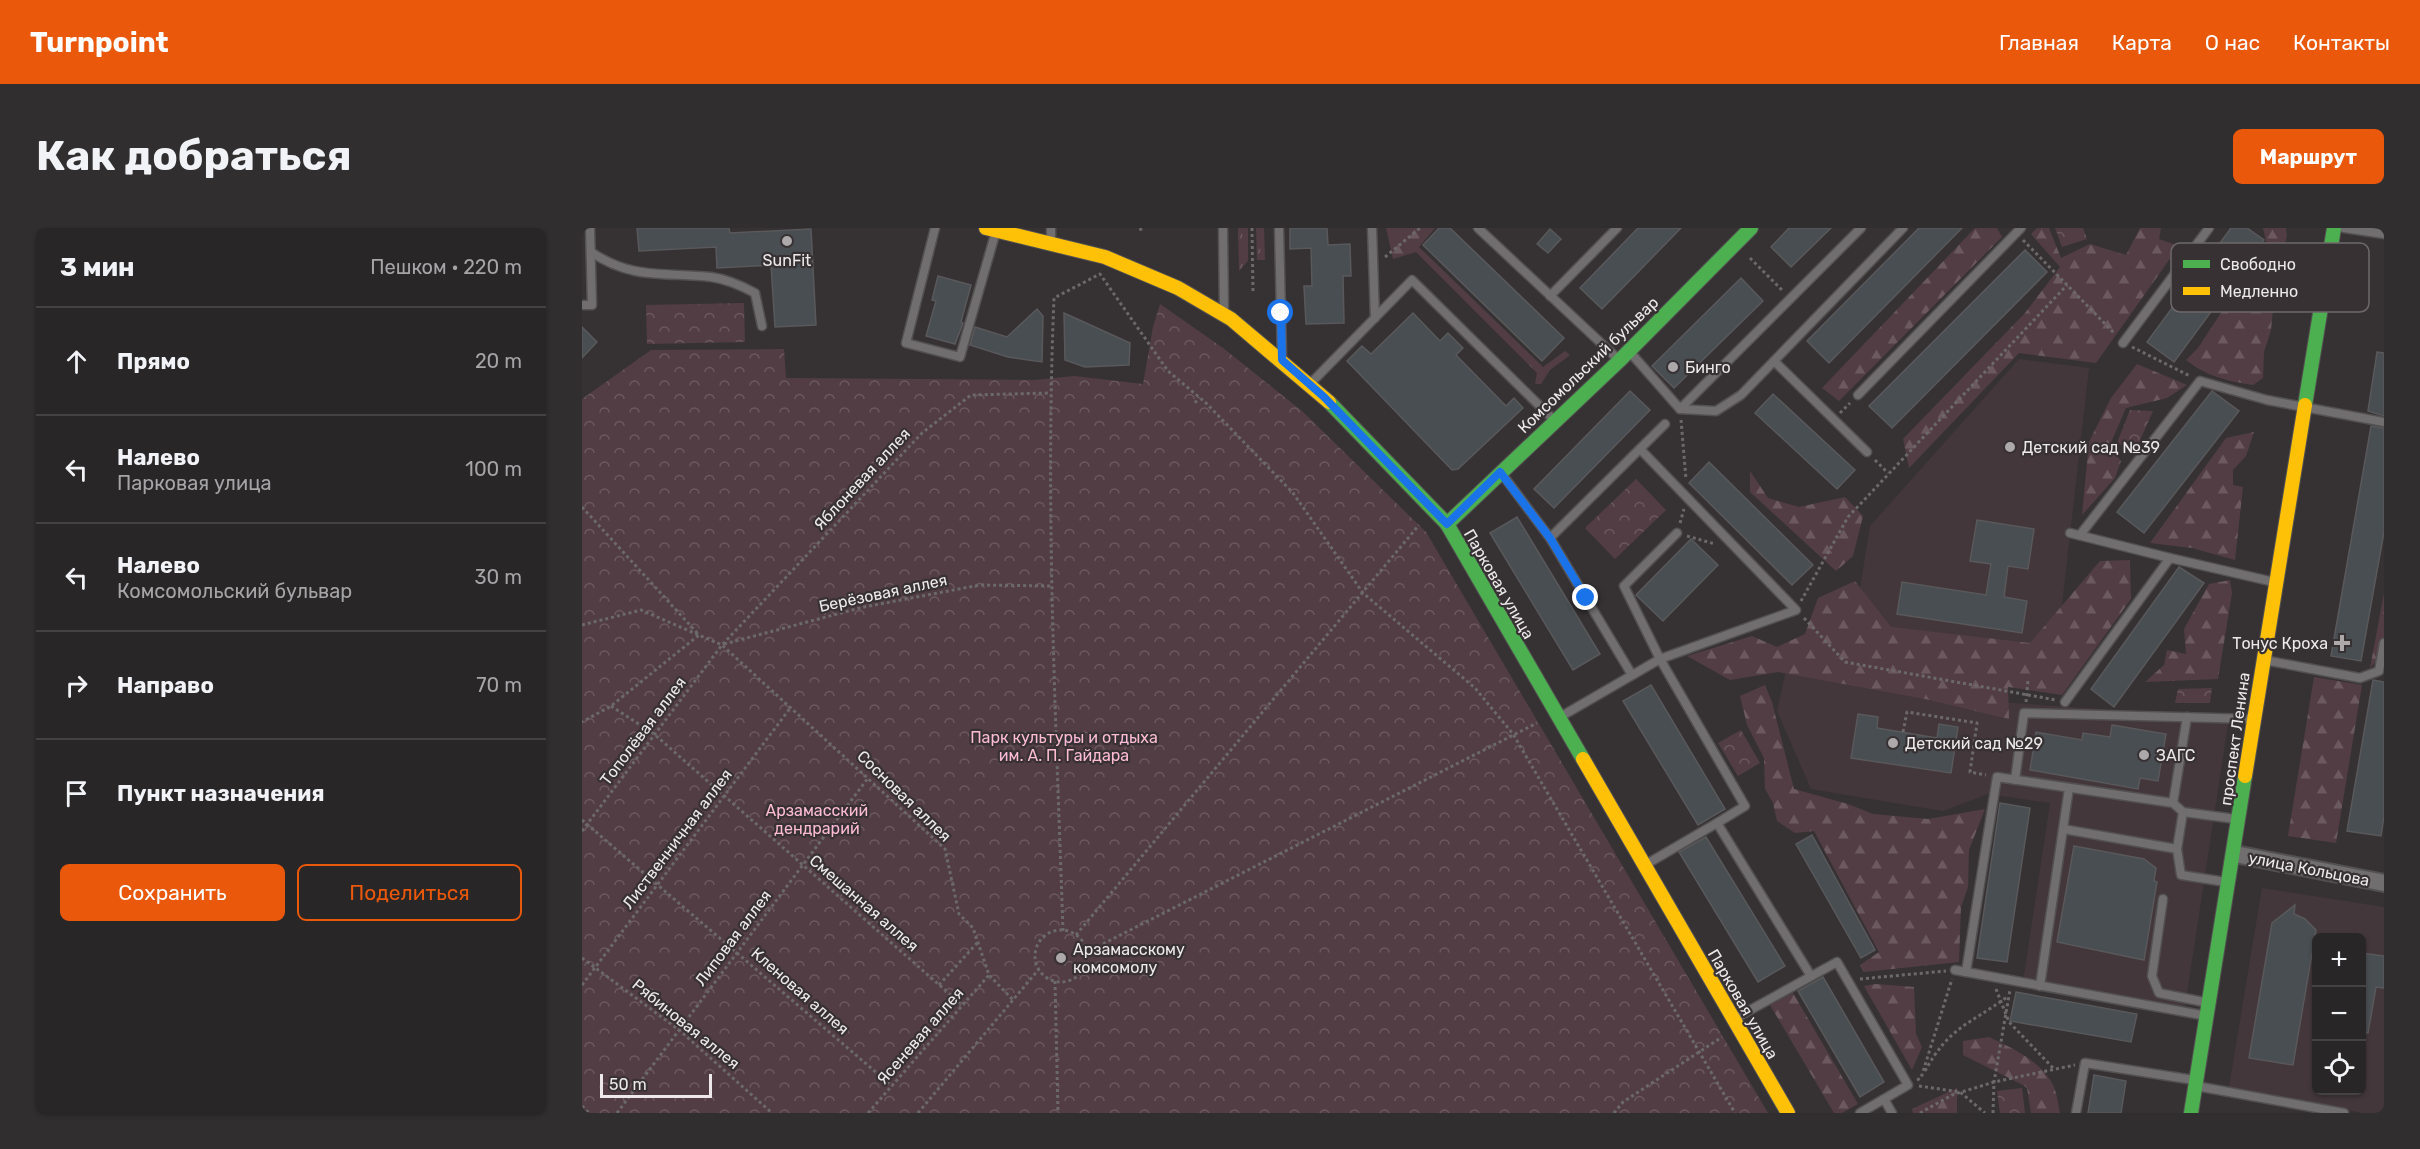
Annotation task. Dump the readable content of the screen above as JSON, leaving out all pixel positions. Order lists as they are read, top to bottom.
{
  "streets": {
    "street": [
      "Комсомольский бульвар",
      "Парковая улица",
      "проспект Ленина",
      "улица Кольцова"
    ],
    "path": [
      "Яблоневая аллея",
      "Берёзовая аллея",
      "Тополёвая аллея",
      "Сосновая аллея",
      "Лиственничная аллея",
      "Смешанная аллея",
      "Липовая аллея",
      "Кленовая аллея",
      "Рябиновая аллея",
      "Ясеневая аллея"
    ]
  },
  "crossings": [
    ["Комсомольский бульвар", "Парковая улица"],
    ["Яблоневая аллея", "Берёзовая аллея"],
    ["Яблоневая аллея", "Тополёвая аллея"],
    ["Яблоневая аллея", "Сосновая аллея"],
    ["Берёзовая аллея", "Тополёвая аллея"],
    ["Берёзовая аллея", "Сосновая аллея"],
    ["Тополёвая аллея", "Сосновая аллея"],
    ["Тополёвая аллея", "Смешанная аллея"],
    ["Тополёвая аллея", "Кленовая аллея"],
    ["проспект Ленина", "улица Кольцова"],
    ["Сосновая аллея", "Лиственничная аллея"],
    ["Сосновая аллея", "Липовая аллея"],
    ["Сосновая аллея", "Ясеневая аллея"],
    ["Лиственничная аллея", "Смешанная аллея"],
    ["Лиственничная аллея", "Кленовая аллея"],
    ["Лиственничная аллея", "Рябиновая аллея"],
    ["Смешанная аллея", "Липовая аллея"],
    ["Смешанная аллея", "Ясеневая аллея"],
    ["Липовая аллея", "Кленовая аллея"],
    ["Липовая аллея", "Рябиновая аллея"],
    ["Кленовая аллея", "Ясеневая аллея"]
  ],
  "parks": ["Парк культуры и отдыха им. А. П. Гайдара", "Арзамасский дендрарий"],
  "places": {
    "other": [
      "SunFit",
      "Бинго",
      "Детский сад №39",
      "Детский сад №29",
      "ЗАГС",
      "Арзамасскому комсомолу"
    ],
    "health": ["Тонус Кроха"]
  },
  "legend": ["Свободно", "Медленно"],
  "scale_bar": "50 m",
  "page": {
    "header": "Turnpoint",
    "nav": [
      "Главная",
      "Карта",
      "О нас",
      "Контакты"
    ],
    "buttons": [
      "Маршрут",
      ["Сохранить", "Поделиться"]
    ],
    "title": "Как добраться",
    "heading": ["3 мин", "Пешком · 220 m"],
    "list": [
      ["Прямо", "20 m"],
      ["Налево", "Парковая улица", "100 m"],
      ["Налево", "Комсомольский бульвар", "30 m"],
      ["Направо", "70 m"],
      "Пункт назначения"
    ],
    "map_buttons": ["+", "−"],
    "scale": "50 m"
  }
}
